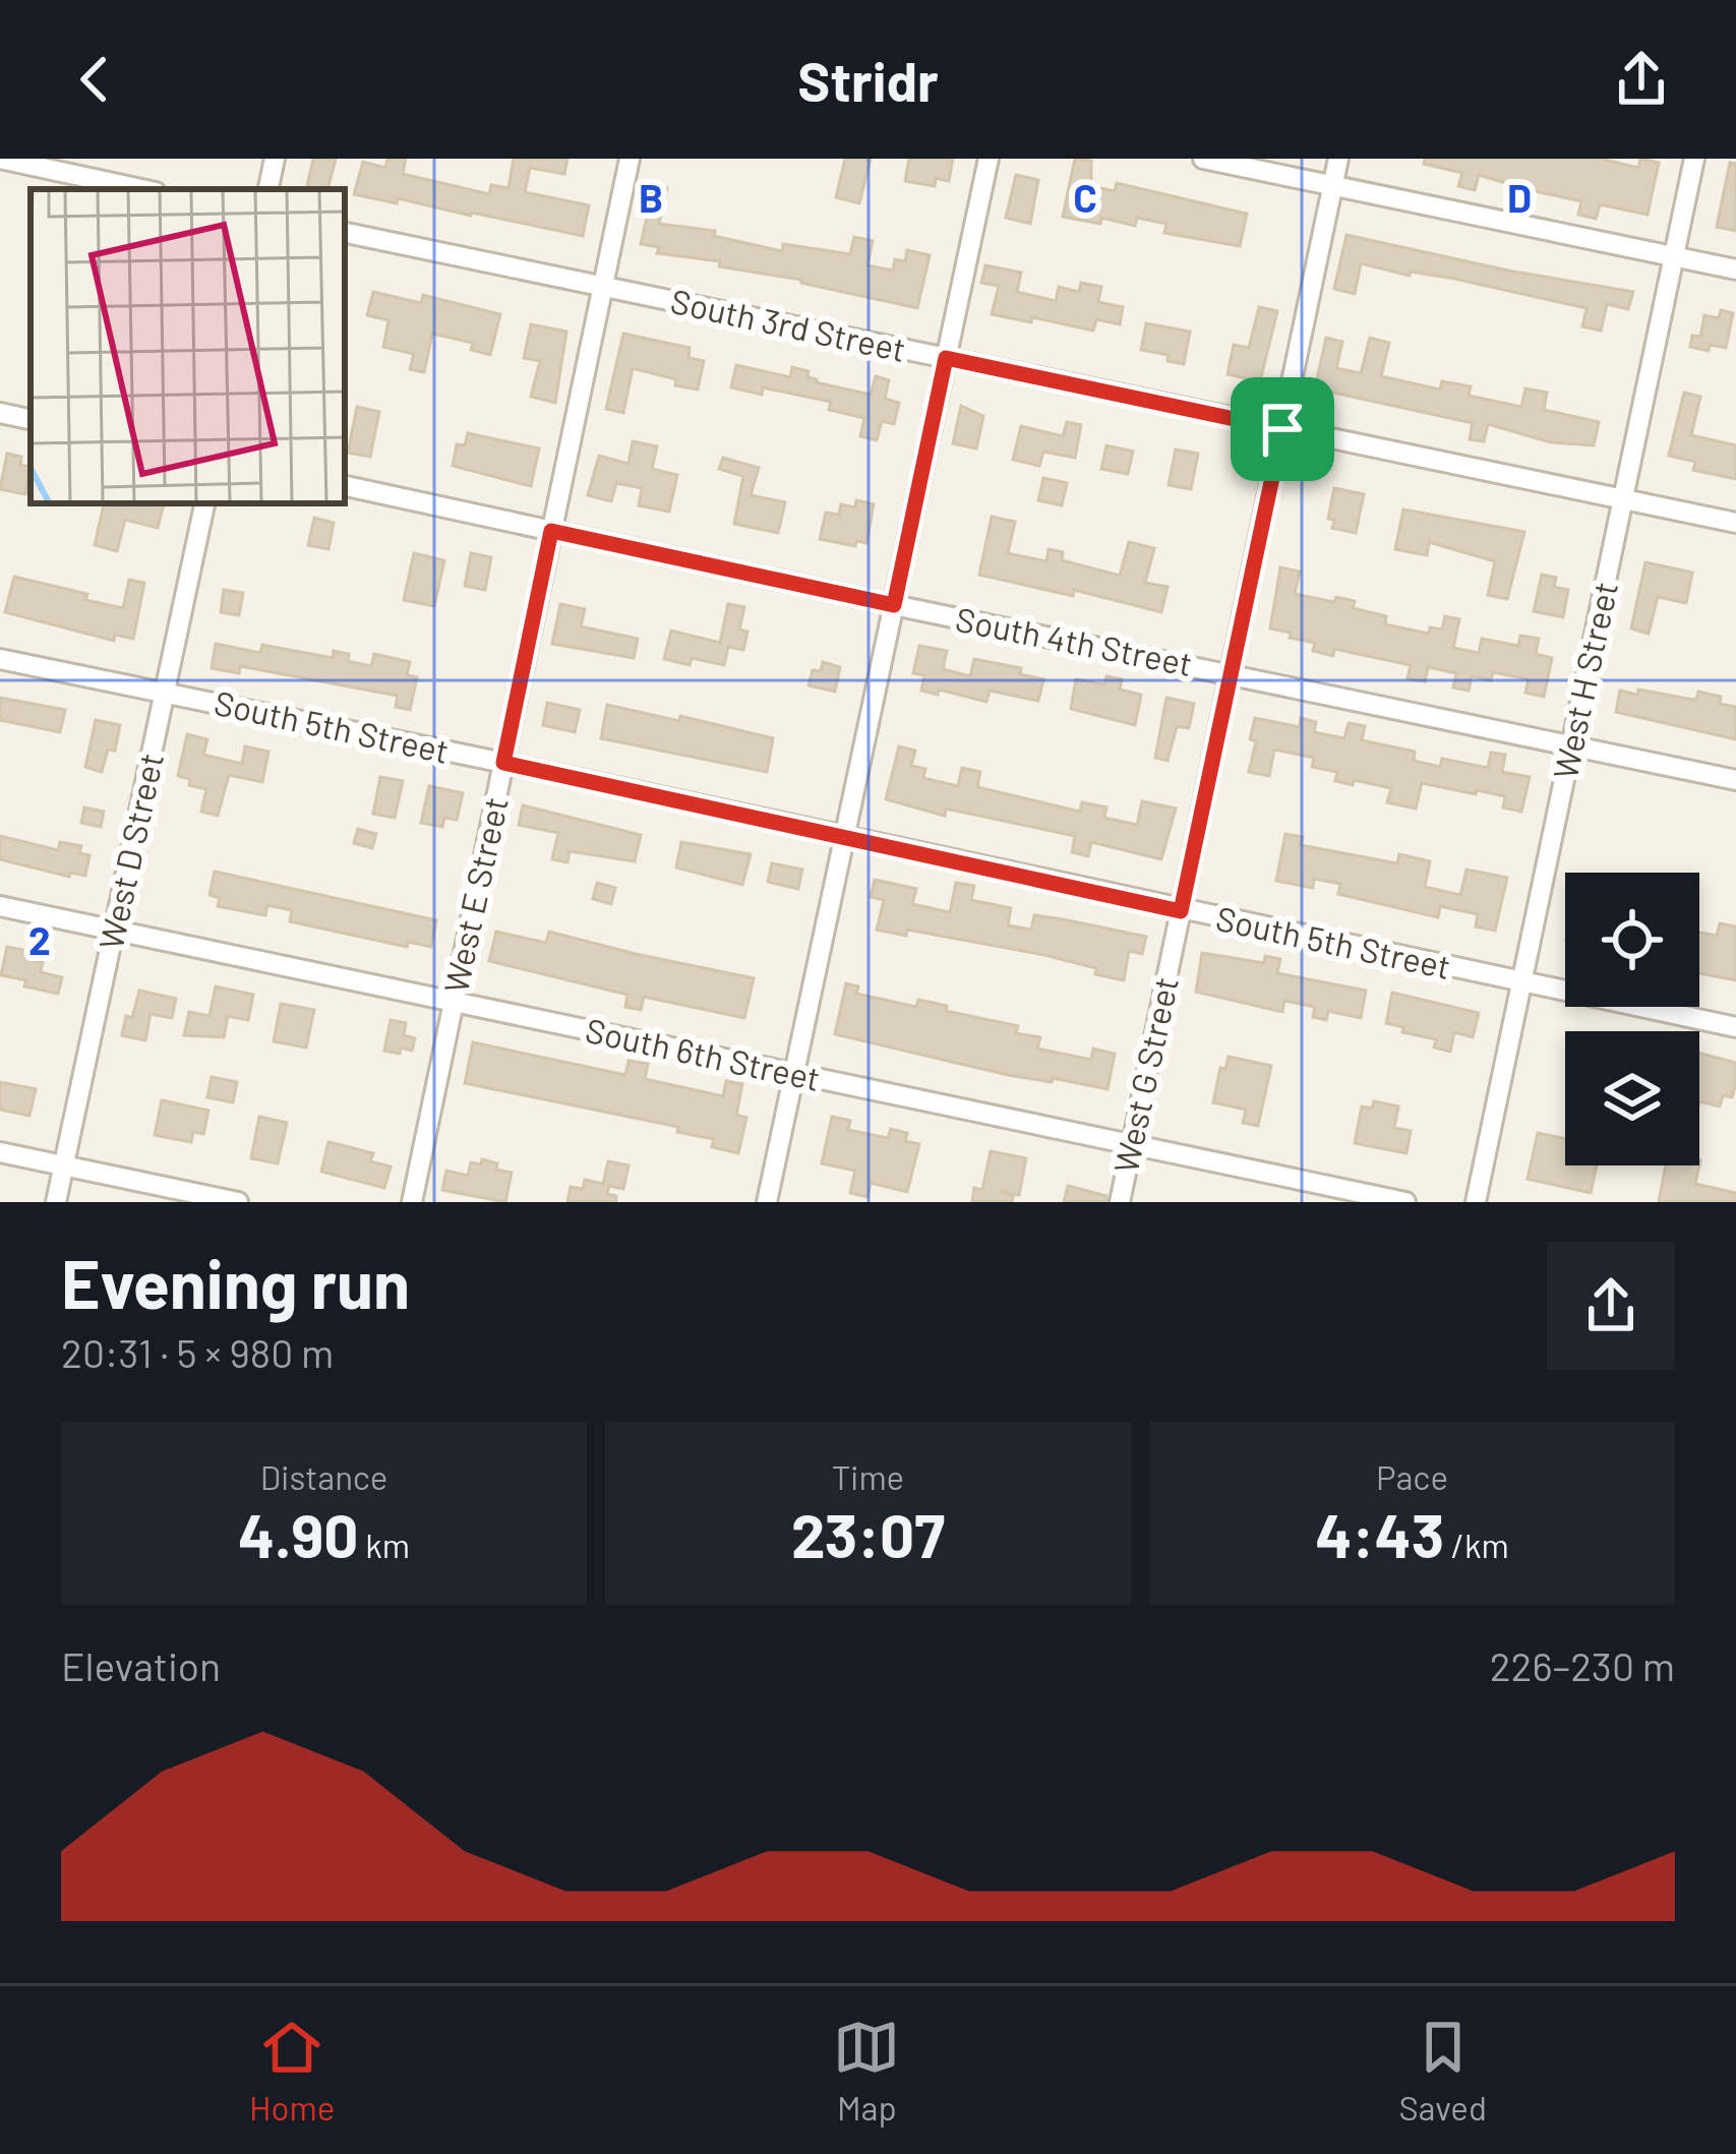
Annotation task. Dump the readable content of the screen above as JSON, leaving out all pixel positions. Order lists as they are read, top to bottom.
{
  "streets": {
    "street": [
      "South 3rd Street",
      "South 4th Street",
      "West H Street",
      "South 5th Street",
      "West D Street",
      "West E Street",
      "South 6th Street",
      "West G Street"
    ]
  },
  "crossings": [
    ["South 3rd Street", "West H Street"],
    ["South 3rd Street", "West E Street"],
    ["South 3rd Street", "West G Street"],
    ["South 4th Street", "West H Street"],
    ["South 4th Street", "West E Street"],
    ["South 4th Street", "West G Street"],
    ["West H Street", "South 5th Street"],
    ["South 5th Street", "West D Street"],
    ["South 5th Street", "West E Street"],
    ["South 5th Street", "West G Street"],
    ["West D Street", "South 6th Street"],
    ["West E Street", "South 6th Street"],
    ["South 6th Street", "West G Street"]
  ],
  "page": {
    "header": "Stridr",
    "heading": ["Evening run", "20:31 · 5 × 980 m"],
    "stats": [
      ["Distance", "4.90 km"],
      ["Time", "23:07"],
      ["Pace", "4:43 /km"]
    ],
    "chart": ["Elevation", "226–230 m"],
    "tabs": ["Home", "Map", "Saved"]
  },
  "grid": {
    "columns": ["B", "C", "D"],
    "rows": ["2"]
  }
}
